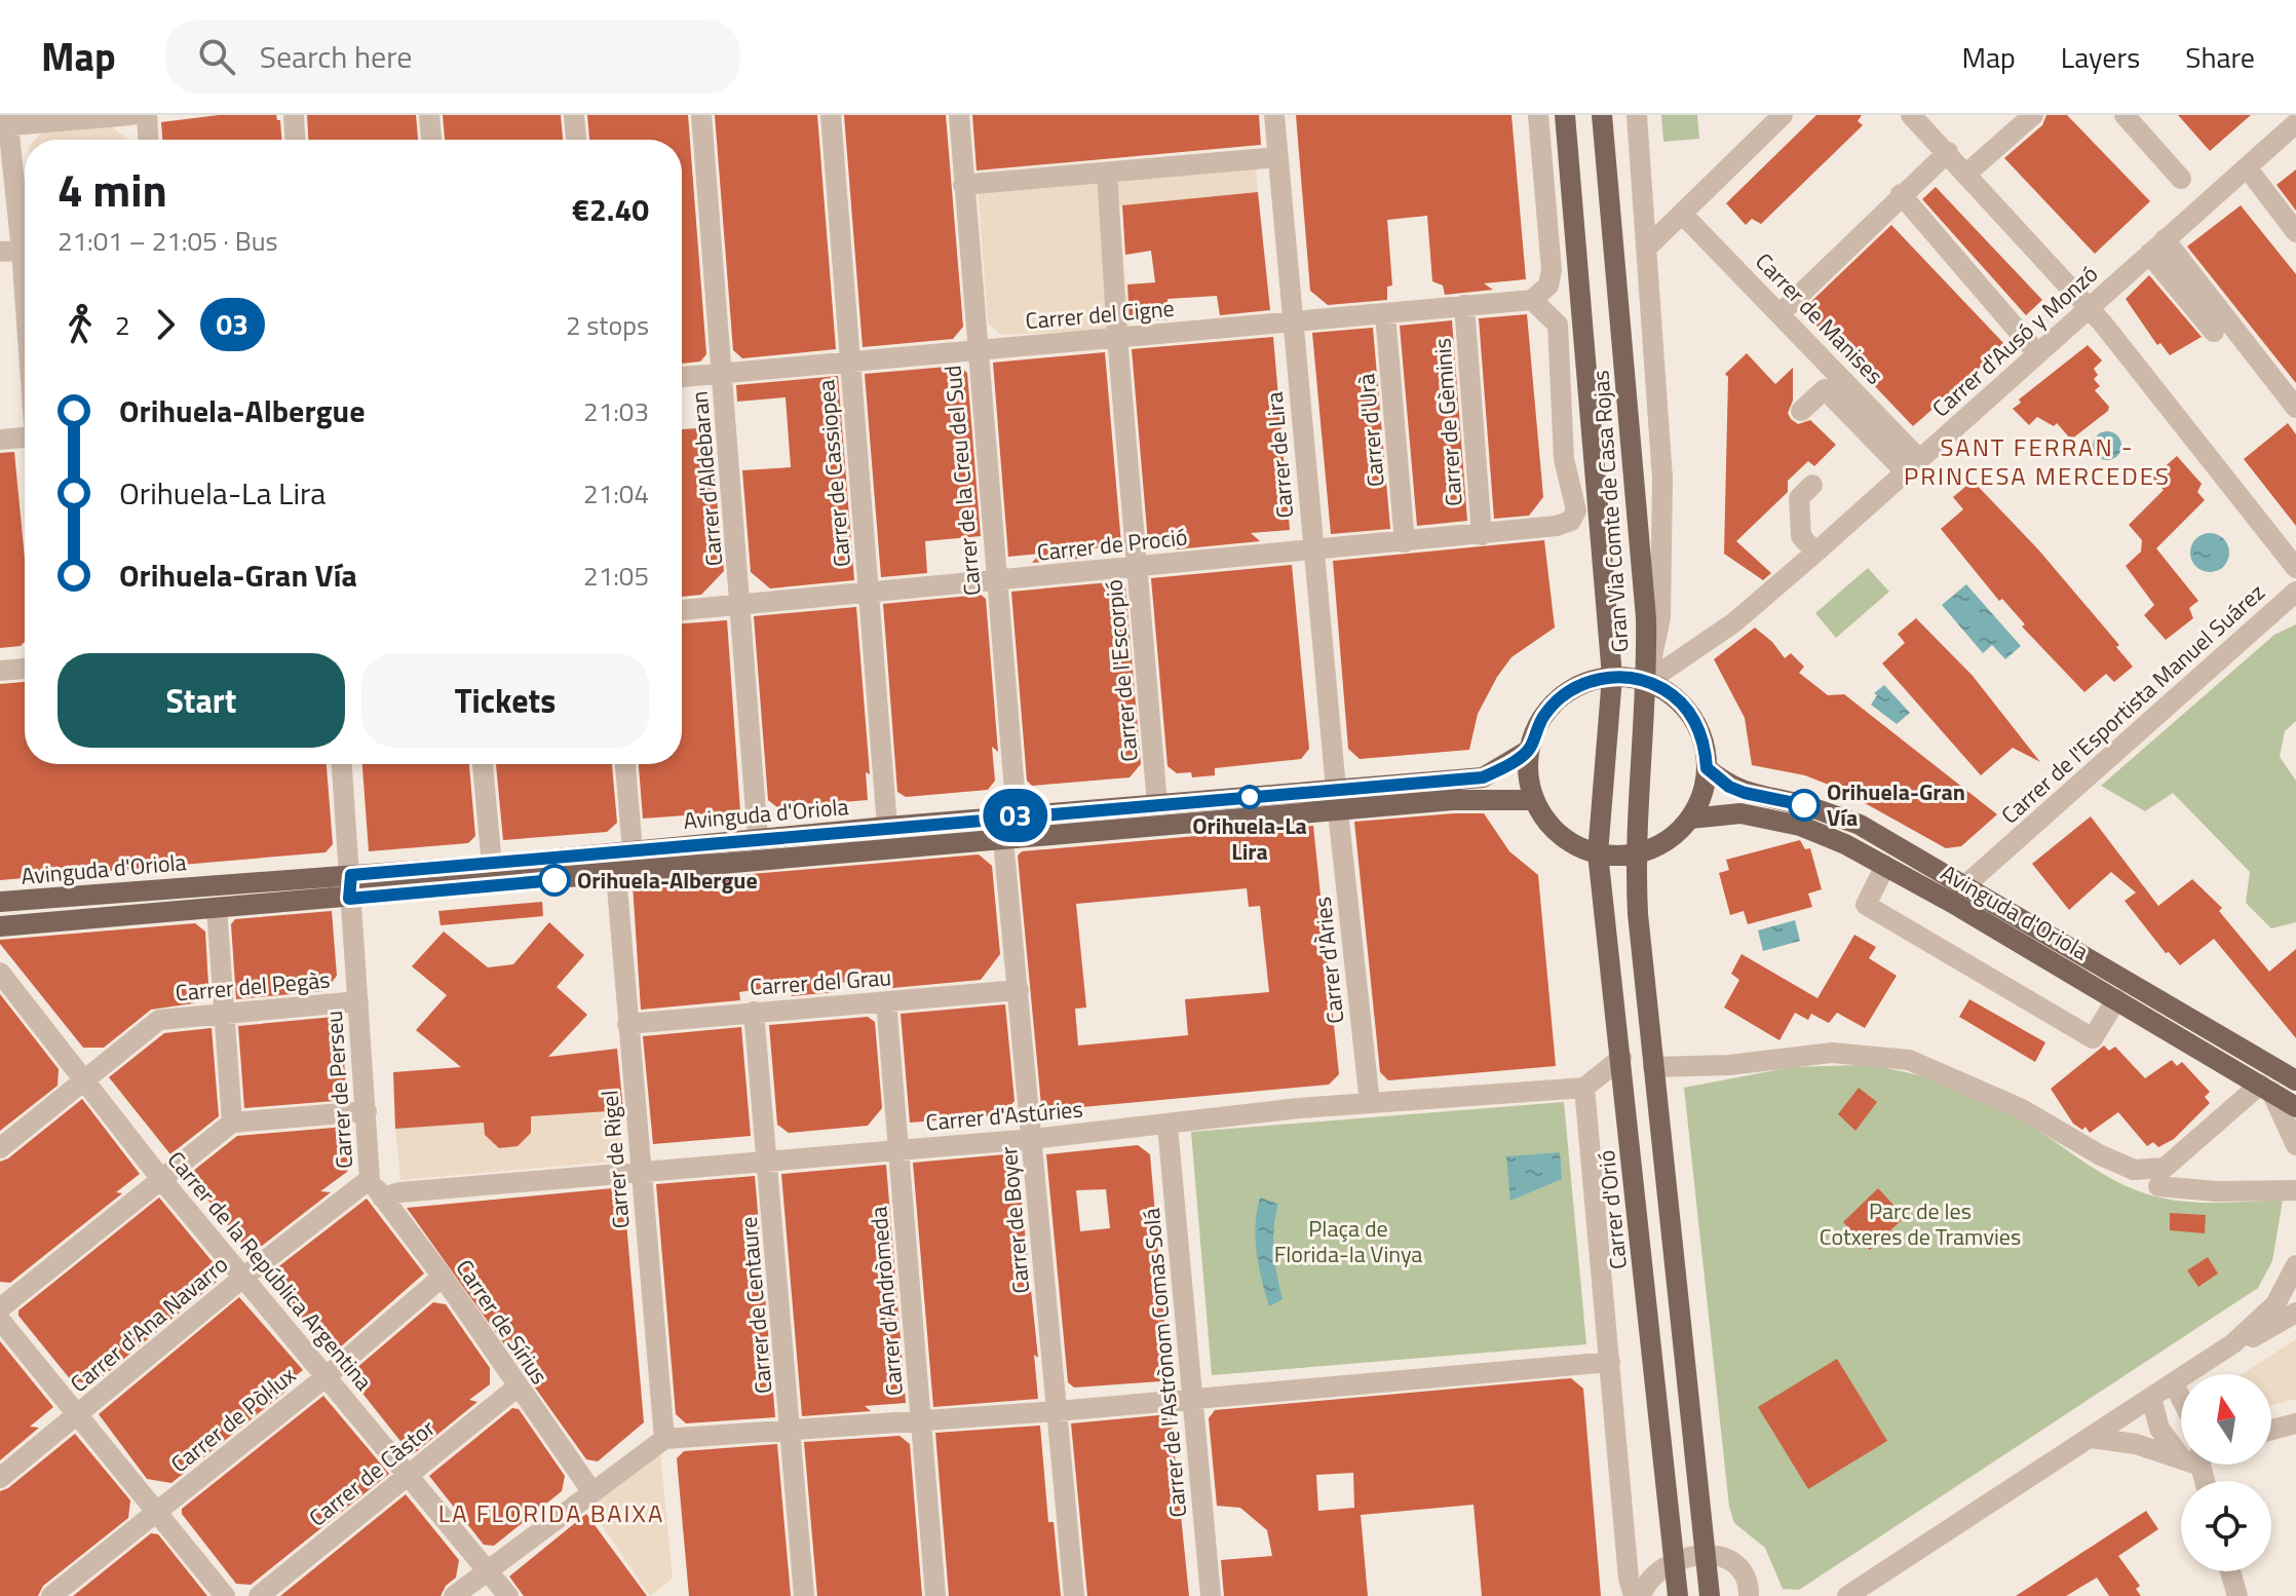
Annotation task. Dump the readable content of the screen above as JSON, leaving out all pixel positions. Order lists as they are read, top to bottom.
{
  "streets": {
    "main road": ["Gran Via Comte de Casa Rojas", "Avinguda d'Oriola", "Carrer d'Orió"],
    "street": [
      "Carrer del Cigne",
      "Carrer de Manises",
      "Carrer d'Ausó y Monzó",
      "Carrer de Gèminis",
      "Carrer d'Urà",
      "Carrer de Lira",
      "Carrer de Cassiopea",
      "Carrer d'Aldebaran",
      "Carrer de la Creu del Sud",
      "Carrer de Proció",
      "Carrer de l'Escorpió",
      "Carrer de l'Esportista Manuel Suárez",
      "Carrer d'Àries",
      "Carrer del Grau",
      "Carrer del Pegàs",
      "Carrer de Perseu",
      "Carrer d'Astúries",
      "Carrer de Rigel",
      "Carrer de Boyer",
      "Carrer de la República Argentina",
      "Carrer d'Andròmeda",
      "Carrer de Centaure",
      "Carrer de Sírius",
      "Carrer d'Ana Navarro",
      "Carrer de l'Astrònom Comas Solá",
      "Carrer de Pòl·lux",
      "Carrer de Càstor"
    ]
  },
  "crossings": [
    ["Carrer del Cigne", "Carrer de Gèminis"],
    ["Carrer del Cigne", "Carrer d'Urà"],
    ["Carrer del Cigne", "Carrer de Lira"],
    ["Carrer del Cigne", "Carrer de Cassiopea"],
    ["Carrer del Cigne", "Carrer d'Aldebaran"],
    ["Carrer del Cigne", "Carrer de la Creu del Sud"],
    ["Carrer del Cigne", "Gran Via Comte de Casa Rojas"],
    ["Carrer del Cigne", "Carrer de l'Escorpió"],
    ["Carrer de Manises", "Carrer d'Ausó y Monzó"],
    ["Carrer d'Ausó y Monzó", "Gran Via Comte de Casa Rojas"],
    ["Carrer de Gèminis", "Carrer de Proció"],
    ["Carrer d'Urà", "Carrer de Proció"],
    ["Carrer de Lira", "Carrer de Proció"],
    ["Carrer de Lira", "Avinguda d'Oriola"],
    ["Carrer de Lira", "Carrer d'Àries"],
    ["Carrer de Cassiopea", "Carrer de Proció"],
    ["Carrer de Cassiopea", "Avinguda d'Oriola"],
    ["Carrer d'Aldebaran", "Carrer de Proció"],
    ["Carrer d'Aldebaran", "Avinguda d'Oriola"],
    ["Carrer de la Creu del Sud", "Carrer de Proció"],
    ["Carrer de la Creu del Sud", "Avinguda d'Oriola"],
    ["Gran Via Comte de Casa Rojas", "Carrer de Proció"],
    ["Gran Via Comte de Casa Rojas", "Carrer d'Orió"],
    ["Carrer de Proció", "Carrer de l'Escorpió"],
    ["Carrer de l'Escorpió", "Avinguda d'Oriola"],
    ["Carrer de l'Esportista Manuel Suárez", "Avinguda d'Oriola"],
    ["Avinguda d'Oriola", "Carrer d'Àries"],
    ["Avinguda d'Oriola", "Carrer de Perseu"],
    ["Avinguda d'Oriola", "Carrer de Rigel"],
    ["Avinguda d'Oriola", "Carrer de Boyer"],
    ["Carrer d'Àries", "Carrer d'Astúries"],
    ["Carrer del Grau", "Carrer de Rigel"],
    ["Carrer del Grau", "Carrer de Boyer"],
    ["Carrer del Grau", "Carrer d'Andròmeda"],
    ["Carrer del Grau", "Carrer de Centaure"],
    ["Carrer del Pegàs", "Carrer de Perseu"],
    ["Carrer del Pegàs", "Carrer de la República Argentina"],
    ["Carrer de Perseu", "Carrer de Sírius"],
    ["Carrer de Perseu", "Carrer d'Ana Navarro"],
    ["Carrer d'Astúries", "Carrer de Rigel"],
    ["Carrer d'Astúries", "Carrer d'Orió"],
    ["Carrer d'Astúries", "Carrer de Boyer"],
    ["Carrer d'Astúries", "Carrer d'Andròmeda"],
    ["Carrer d'Astúries", "Carrer de Centaure"],
    ["Carrer d'Astúries", "Carrer de Sírius"],
    ["Carrer d'Astúries", "Carrer de l'Astrònom Comas Solá"],
    ["Carrer de la República Argentina", "Carrer d'Ana Navarro"],
    ["Carrer de la República Argentina", "Carrer de Pòl·lux"],
    ["Carrer de la República Argentina", "Carrer de Càstor"],
    ["Carrer de Sírius", "Carrer d'Ana Navarro"],
    ["Carrer de Sírius", "Carrer de Pòl·lux"],
    ["Carrer de Sírius", "Carrer de Càstor"]
  ],
  "districts": ["SANT FERRAN - PRINCESA MERCEDES", "LA FLORIDA BAIXA"],
  "parks": ["Parc de les Cotxeres de Tramvies", "Plaça de Florida-la Vinya"],
  "places": ["Orihuela-La Lira", "Orihuela-Gran Vía", "Orihuela-Albergue"],
  "lines": ["bus line 03"],
  "north": "top",
  "page": {
    "header": "Map",
    "search": "Search here",
    "nav": ["Map", "Layers", "Share"],
    "on_map": "03",
    "heading": ["4 min", "21:01 – 21:05 · Bus", "€2.40"],
    "legs": ["2", "03", "2 stops"],
    "list": [
      {
        "name": "Orihuela-Albergue",
        "value": "21:03"
      },
      {
        "name": "Orihuela-La Lira",
        "value": "21:04"
      },
      {
        "name": "Orihuela-Gran Vía",
        "value": "21:05"
      }
    ],
    "buttons": ["Start", "Tickets"]
  }
}
